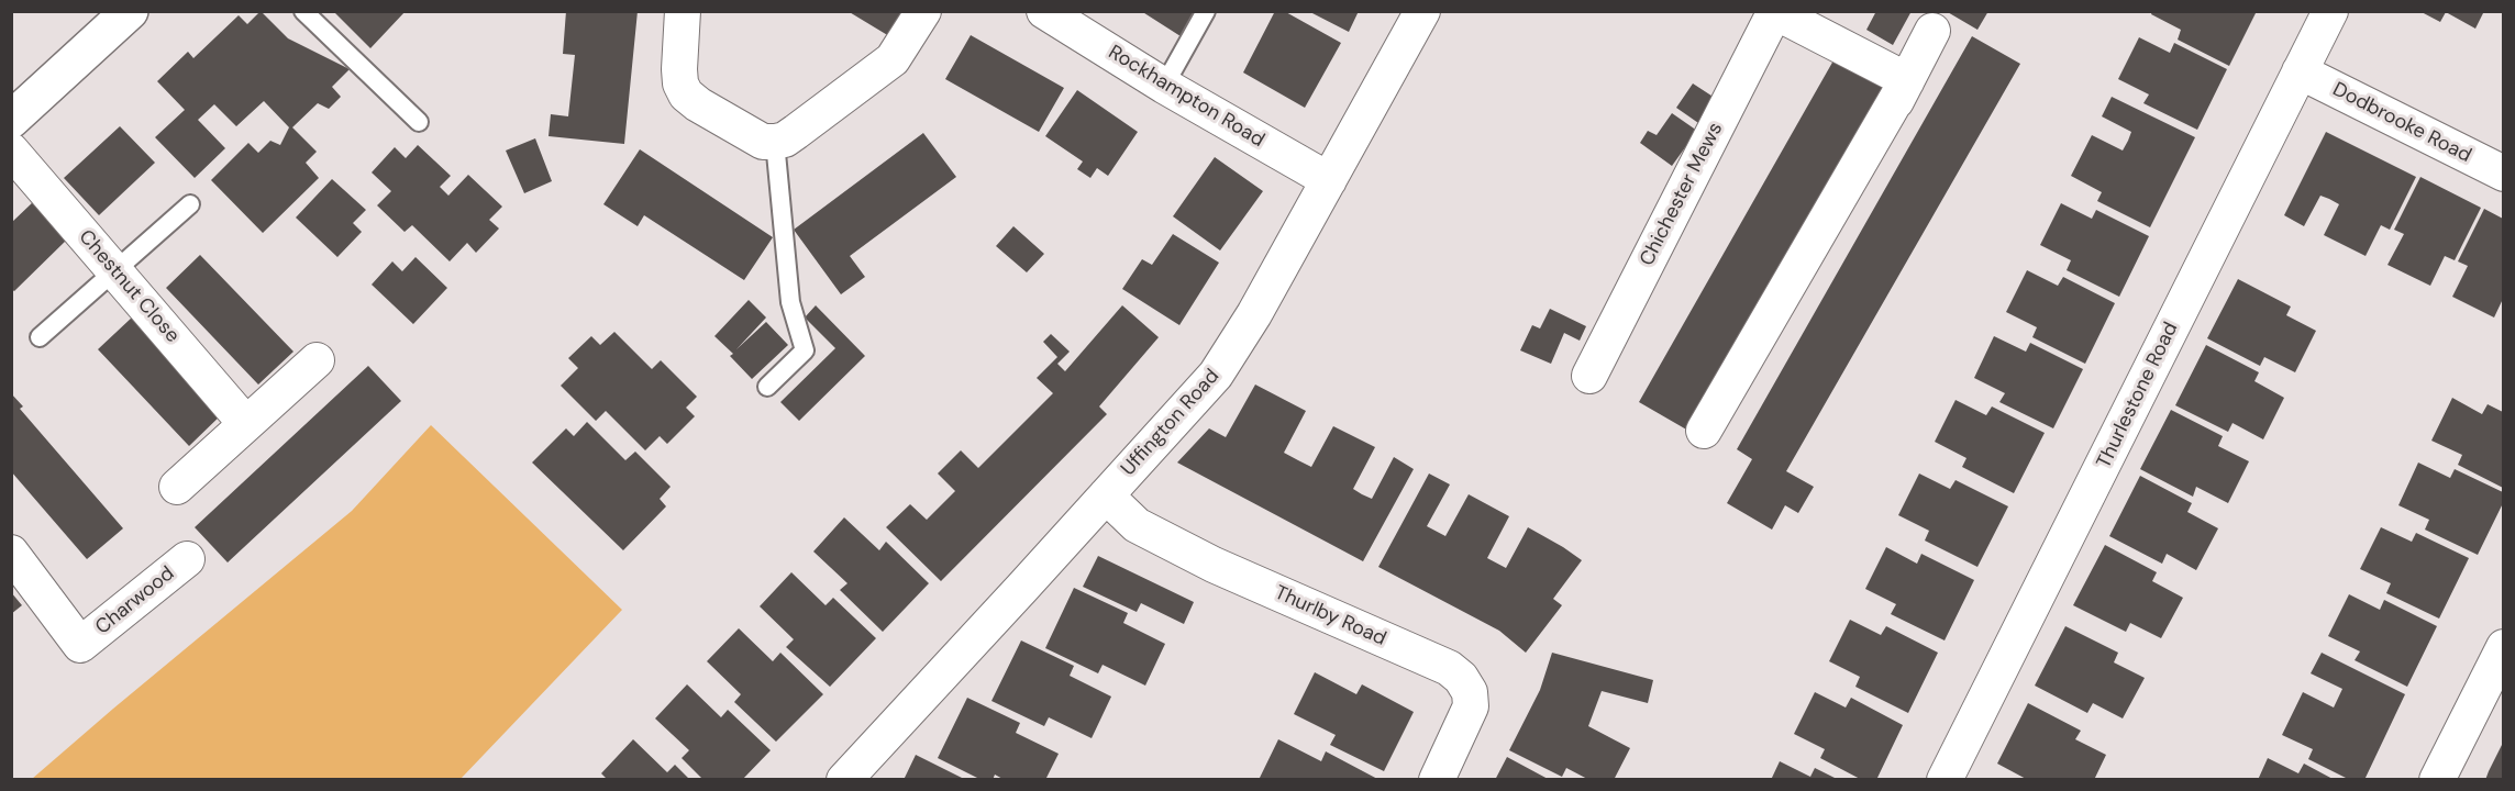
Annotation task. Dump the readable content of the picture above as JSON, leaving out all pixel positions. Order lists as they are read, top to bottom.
{
  "streets": {
    "street": [
      "Rockhampton Road",
      "Dodbrooke Road",
      "Chichester Mews",
      "Chestnut Close",
      "Thurlestone Road",
      "Uffington Road",
      "Charwood",
      "Thurlby Road"
    ]
  },
  "crossings": [
    ["Rockhampton Road", "Uffington Road"],
    ["Dodbrooke Road", "Thurlestone Road"],
    ["Uffington Road", "Thurlby Road"]
  ]
}
